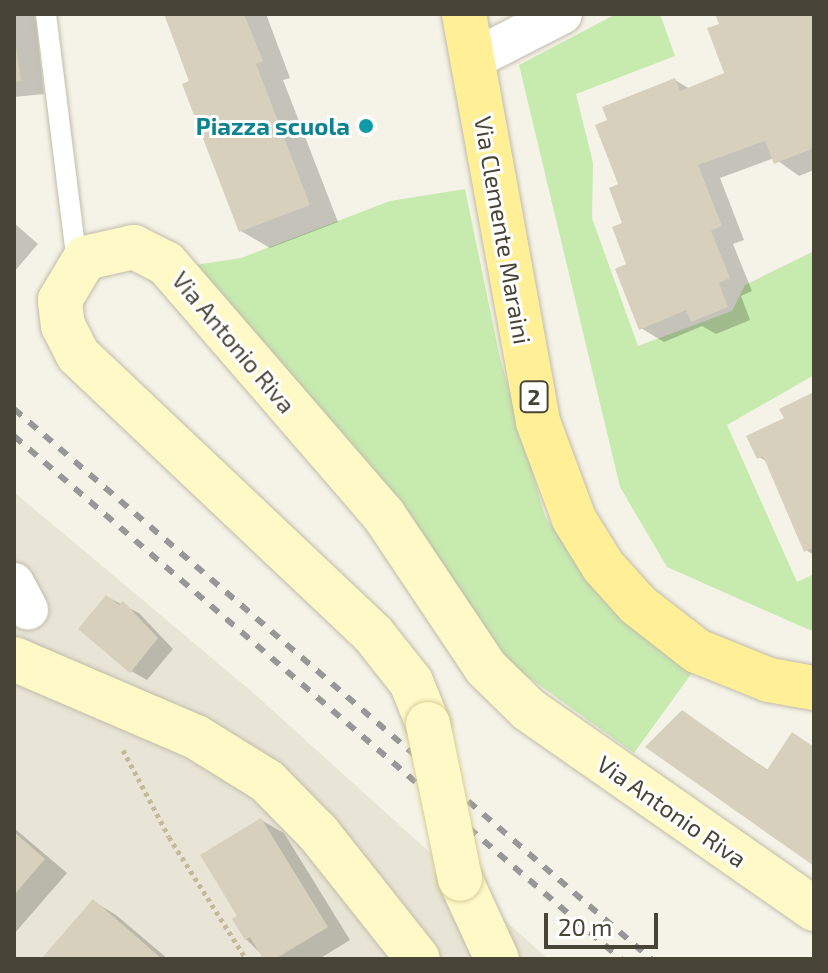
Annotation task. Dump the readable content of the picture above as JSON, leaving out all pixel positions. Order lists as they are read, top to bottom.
{
  "streets": {
    "main road": ["Via Clemente Maraini", "Via Antonio Riva", "2"]
  },
  "places": ["Piazza scuola"],
  "scale_bar": "20 m"
}
